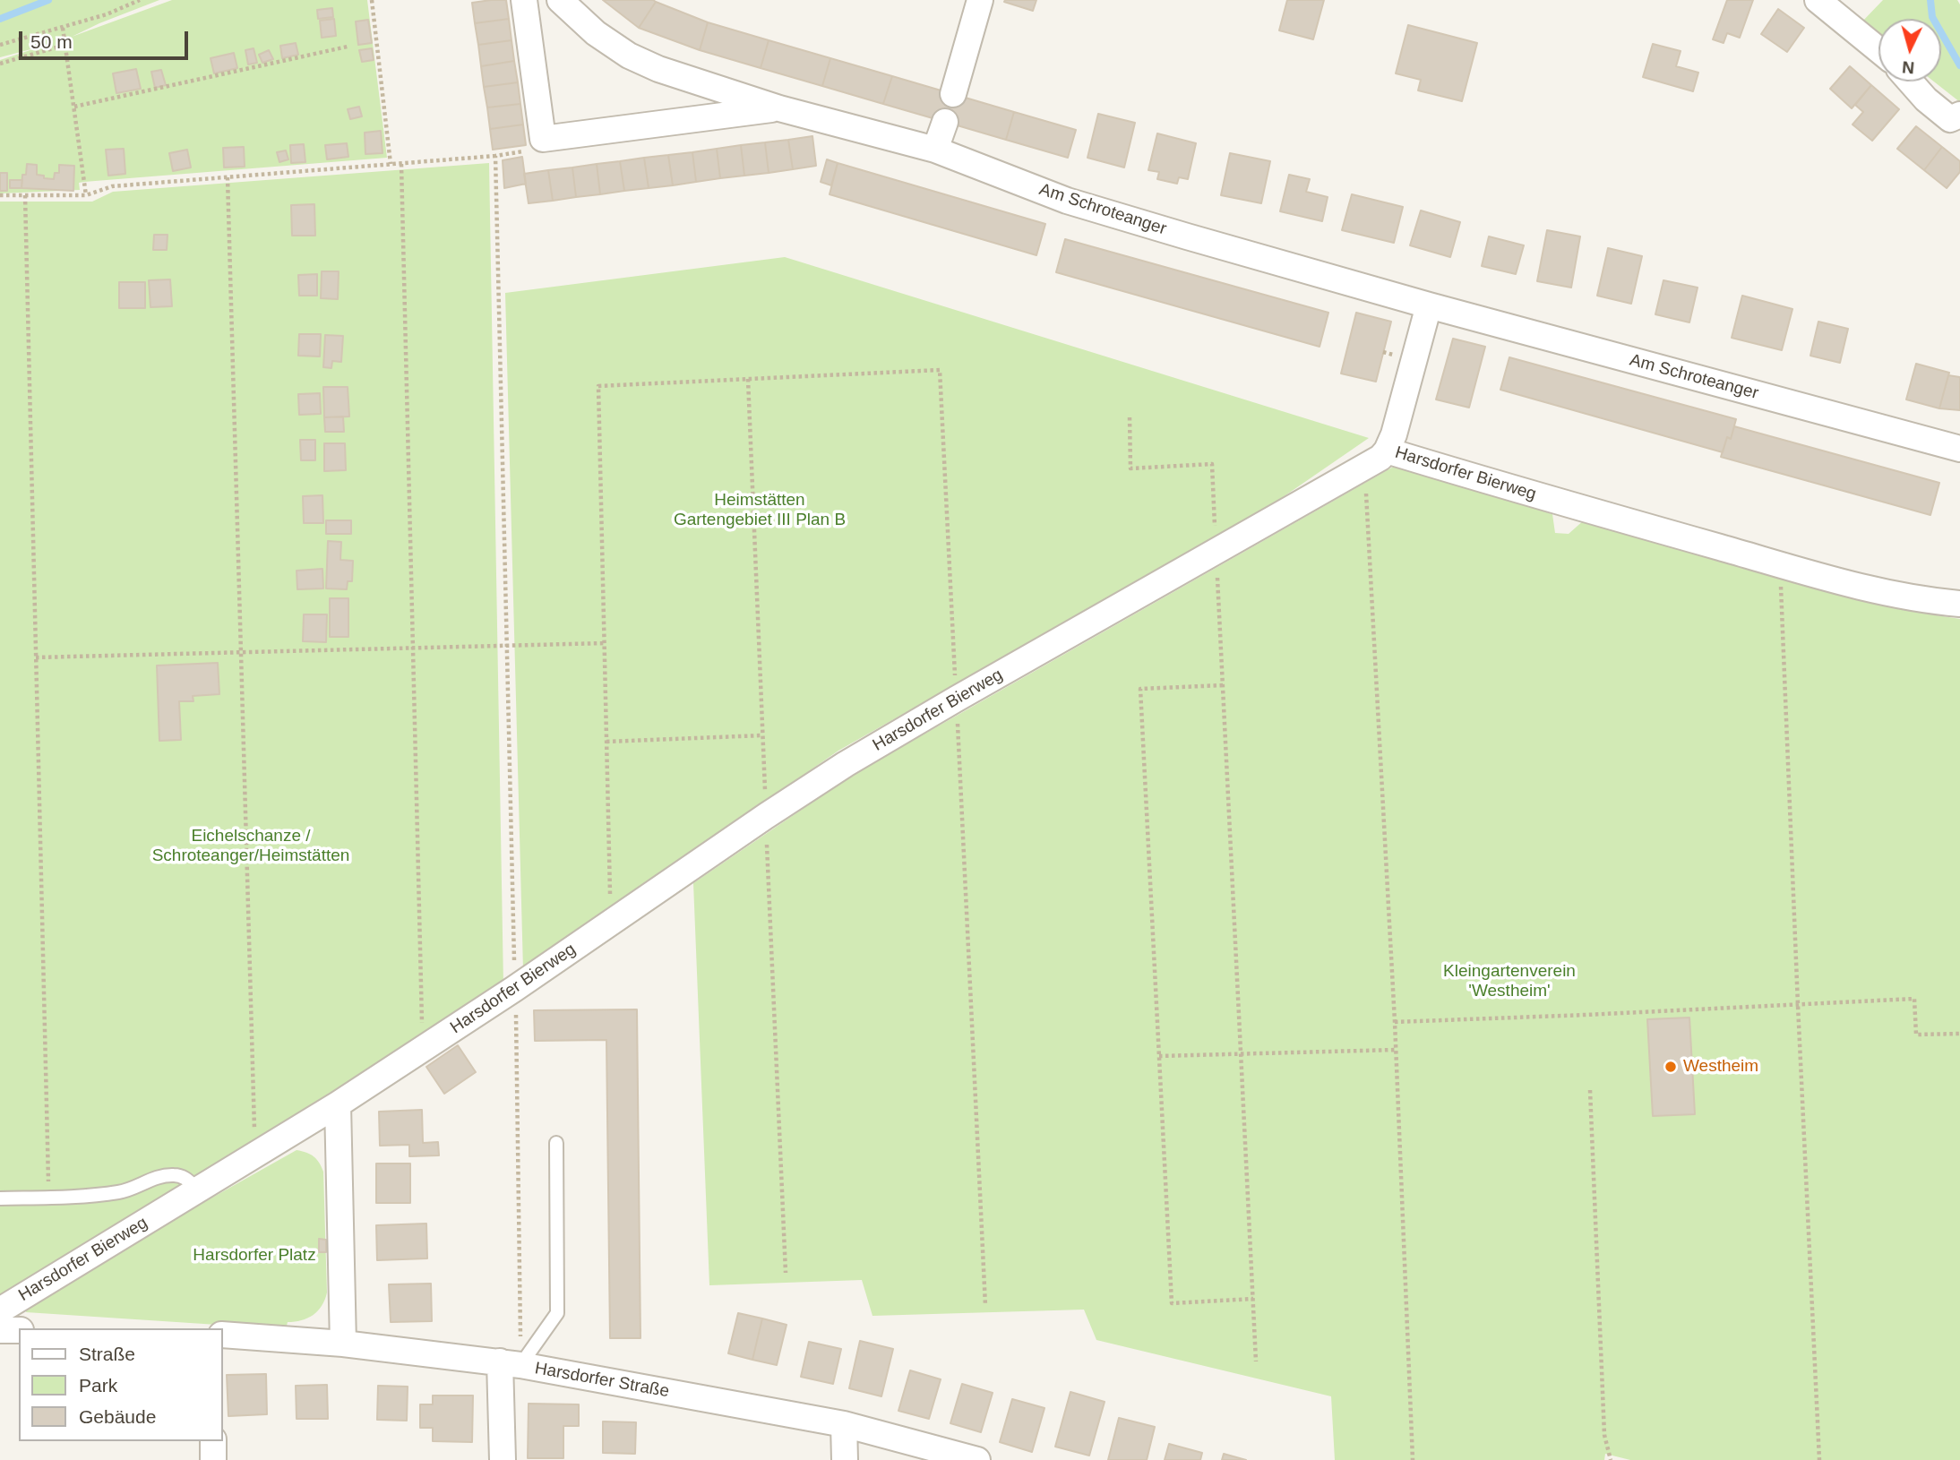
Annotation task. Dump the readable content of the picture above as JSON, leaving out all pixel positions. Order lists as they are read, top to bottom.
{
  "streets": {
    "street": ["Am Schroteanger", "Harsdorfer Bierweg", "Harsdorfer Straße"]
  },
  "parks": [
    "Heimstätten Gartengebiet III Plan B",
    "Eichelschanze / Schroteanger/Heimstätten",
    "Kleingartenverein 'Westheim'",
    "Harsdorfer Platz"
  ],
  "places": ["Westheim"],
  "legend": ["Straße", "Park", "Gebäude"],
  "scale_bar": "50 m",
  "north": "bottom"
}
